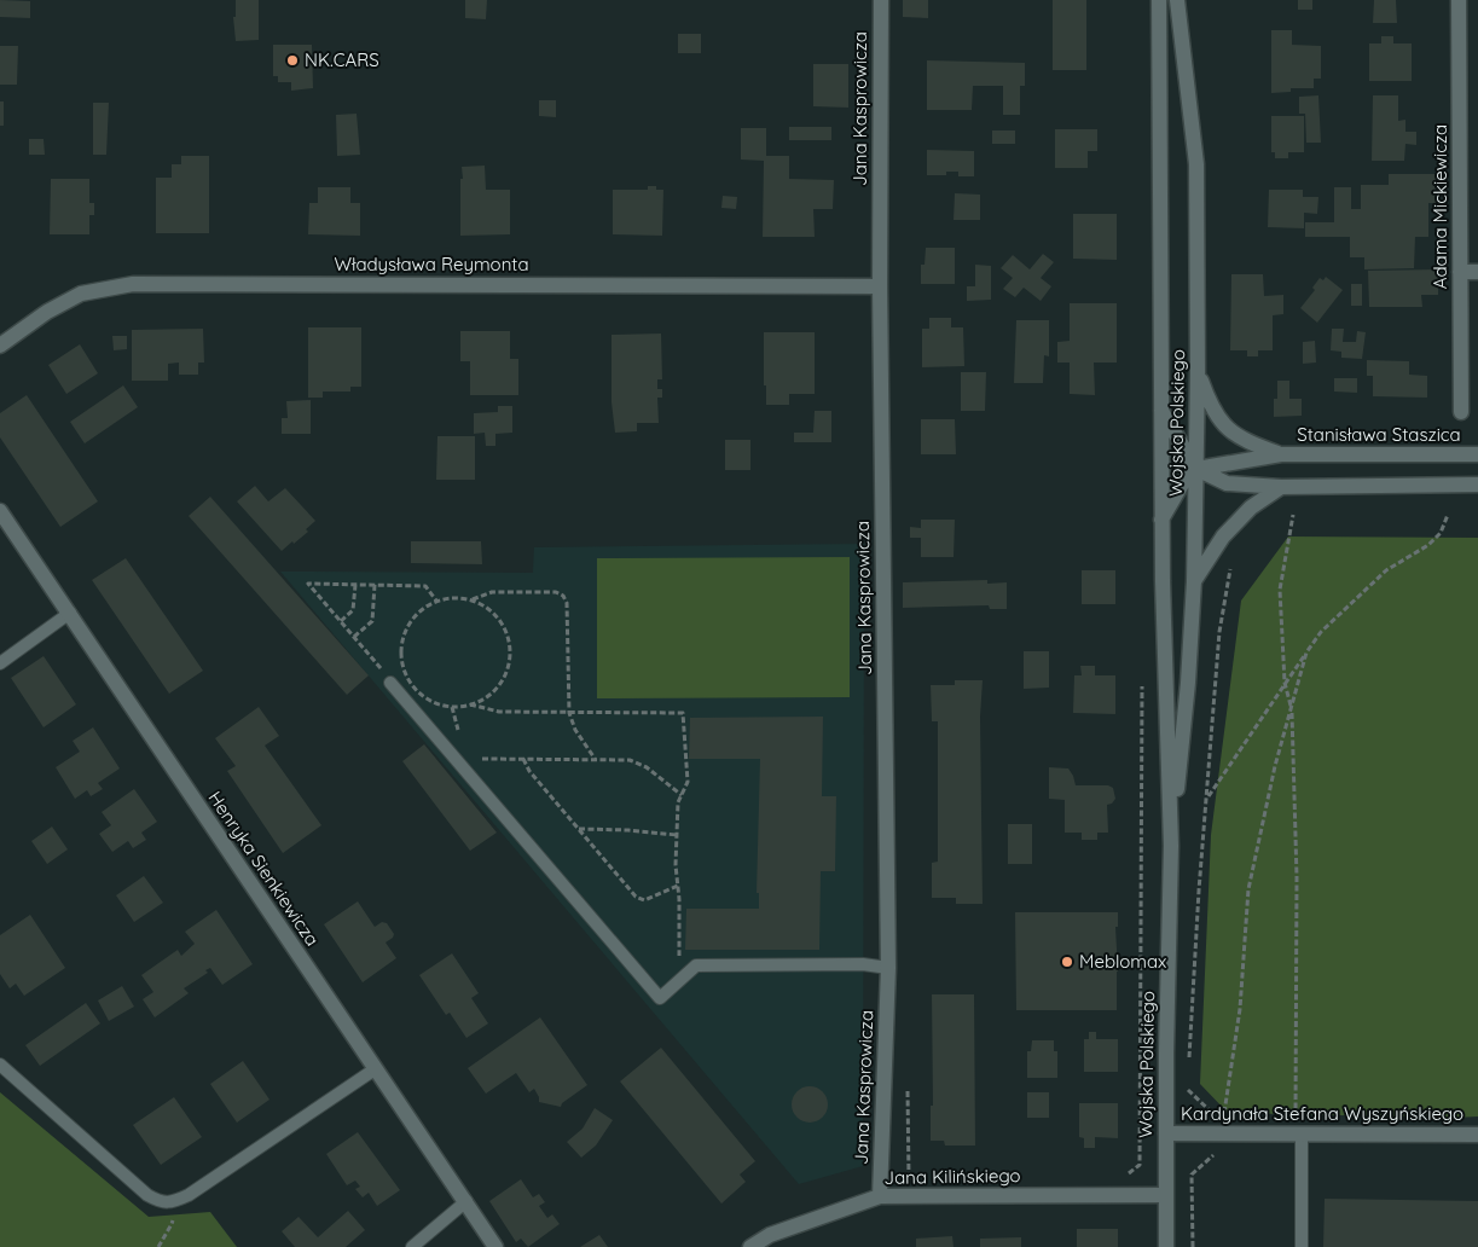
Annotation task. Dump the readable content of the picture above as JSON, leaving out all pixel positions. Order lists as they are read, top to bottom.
{
  "streets": {
    "street": [
      "Jana Kasprowicza",
      "Adama Mickiewicza",
      "Władysława Reymonta",
      "Wojska Polskiego",
      "Stanisława Staszica",
      "Henryka Sienkiewicza",
      "Kardynała Stefana Wyszyńskiego",
      "Jana Kilińskiego"
    ]
  },
  "crossings": [
    ["Jana Kasprowicza", "Władysława Reymonta"],
    ["Jana Kasprowicza", "Jana Kilińskiego"],
    ["Wojska Polskiego", "Kardynała Stefana Wyszyńskiego"],
    ["Wojska Polskiego", "Jana Kilińskiego"]
  ],
  "places": ["NK.CARS", "Meblomax"]
}
